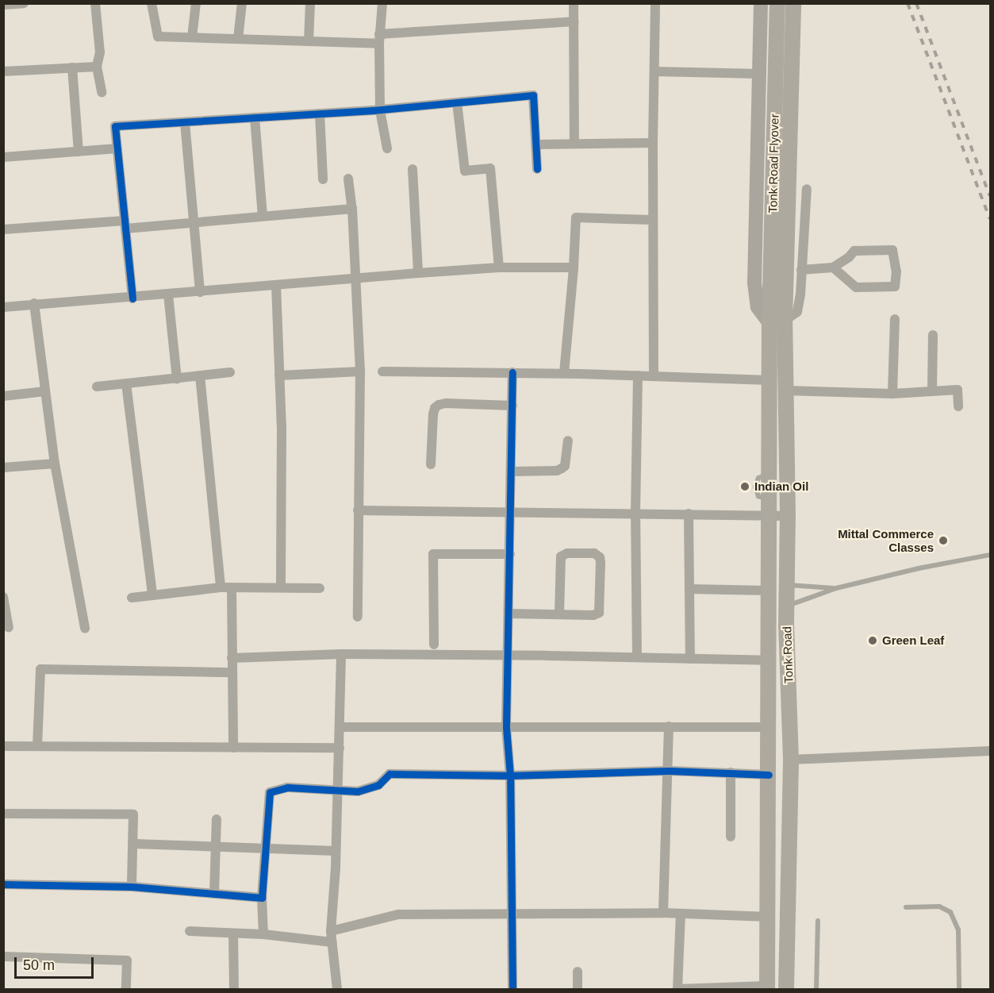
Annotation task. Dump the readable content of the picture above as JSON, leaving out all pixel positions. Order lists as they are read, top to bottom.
{
  "streets": {
    "main road": ["Tonk Road Flyover", "Tonk Road"]
  },
  "crossings": [
    ["Tonk Road Flyover", "Tonk Road"]
  ],
  "places": ["Indian Oil", "Mittal Commerce Classes", "Green Leaf"],
  "scale_bar": "50 m"
}
